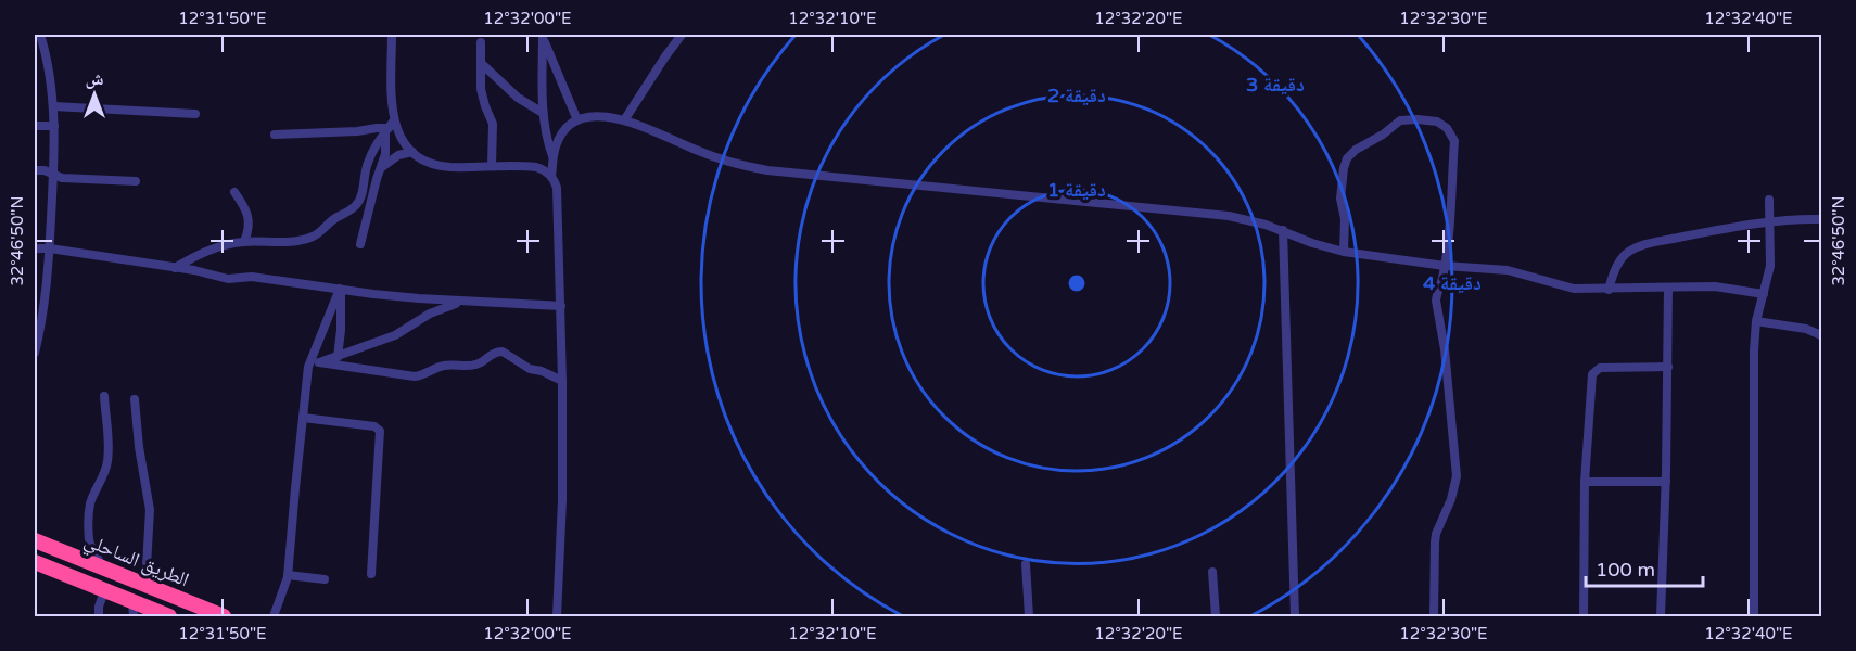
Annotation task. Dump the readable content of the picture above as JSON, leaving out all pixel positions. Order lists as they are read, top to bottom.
{
  "streets": {
    "highway": ["الطريق الساحلي"]
  },
  "scale_bar": "100 m",
  "north": "top",
  "coordinates": [
    "12°31'50\"E",
    "12°32'00\"E",
    "12°32'10\"E",
    "12°32'20\"E",
    "12°32'30\"E",
    "12°32'40\"E",
    "32°46'50\"N"
  ],
  "rings": [
    "3 دقيقة",
    "2 دقيقة",
    "1 دقيقة",
    "4 دقيقة"
  ]
}
